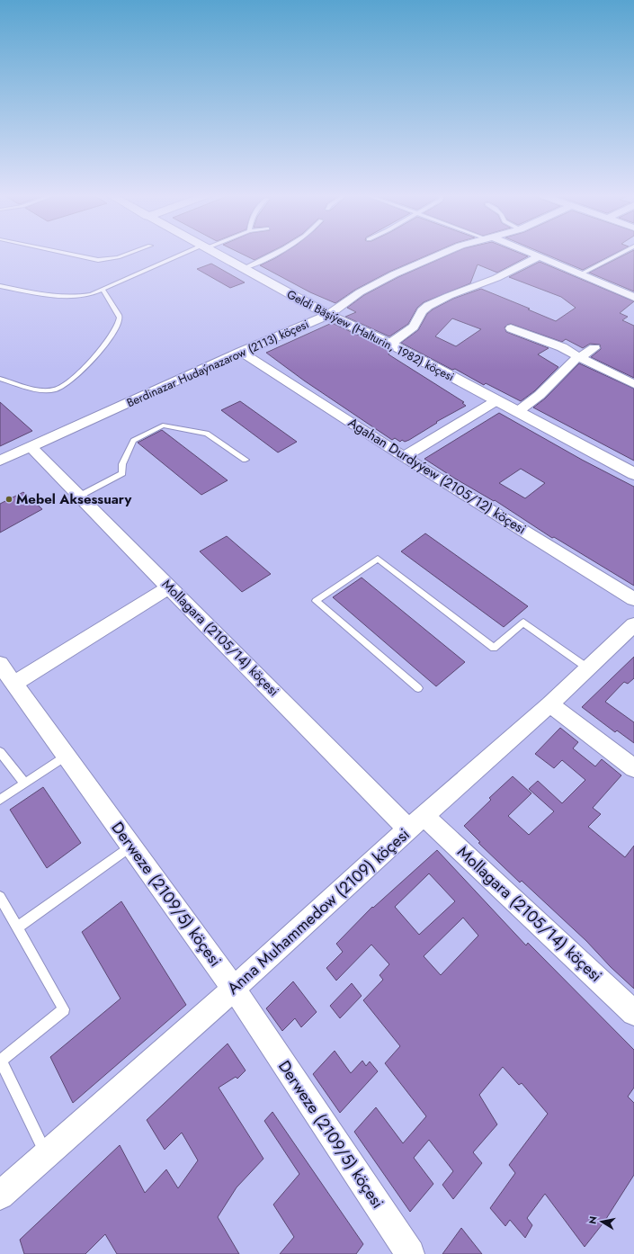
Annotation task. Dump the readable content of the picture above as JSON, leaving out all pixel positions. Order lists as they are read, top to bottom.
{
  "streets": {
    "street": [
      "Geldi Bäşiýew (Halturin, 1982) köçesi",
      "Berdinazar Hudaýnazarow (2113) köçesi",
      "Agahan Durdyýew (2105/12) köçesi",
      "Mollagara (2105/14) köçesi",
      "Derweze (2109/5) köçesi",
      "Anna Muhammedow (2109) köçesi"
    ]
  },
  "crossings": [
    ["Geldi Bäşiýew (Halturin, 1982) köçesi", "Berdinazar Hudaýnazarow (2113) köçesi"],
    ["Berdinazar Hudaýnazarow (2113) köçesi", "Agahan Durdyýew (2105/12) köçesi"],
    ["Berdinazar Hudaýnazarow (2113) köçesi", "Mollagara (2105/14) köçesi"],
    ["Mollagara (2105/14) köçesi", "Anna Muhammedow (2109) köçesi"],
    ["Derweze (2109/5) köçesi", "Anna Muhammedow (2109) köçesi"]
  ],
  "places": ["Mebel Aksessuary"],
  "north": "left"
}
